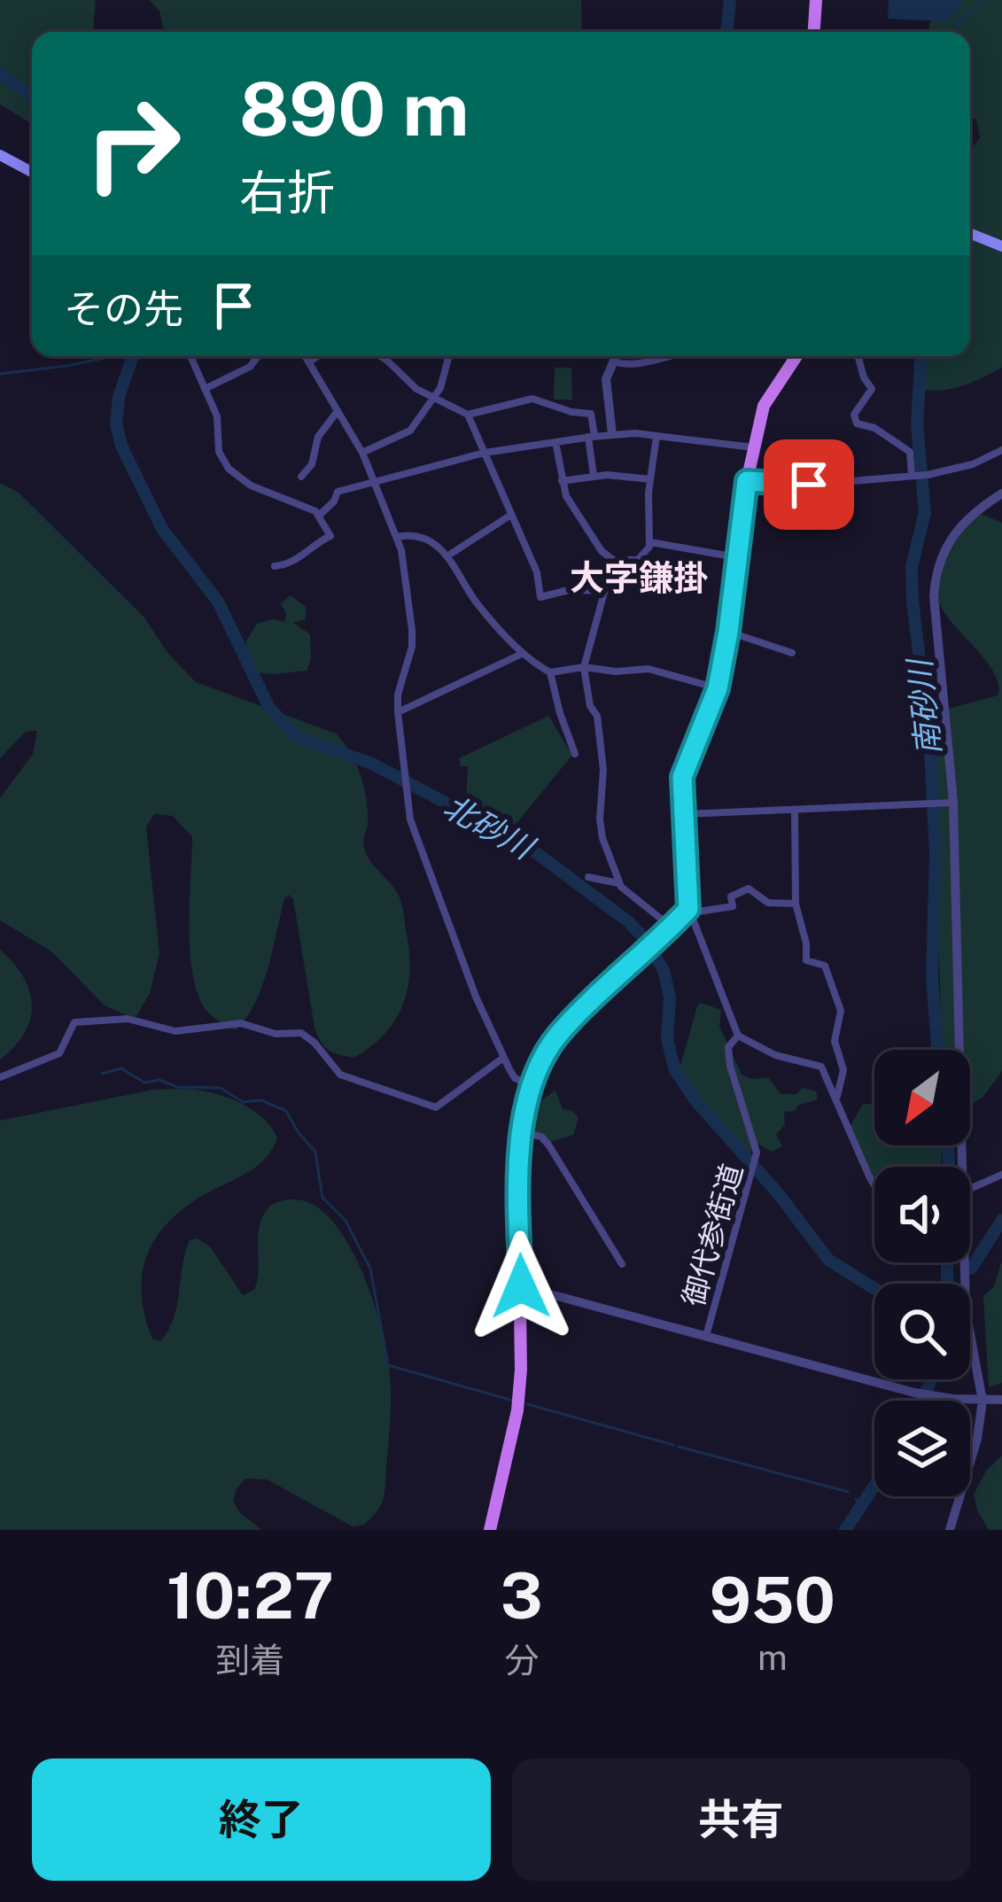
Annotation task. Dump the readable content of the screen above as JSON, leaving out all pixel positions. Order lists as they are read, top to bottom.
{
  "streets": {
    "street": ["御代参街道"]
  },
  "districts": ["大字鎌掛"],
  "water": ["南砂川", "北砂川"],
  "north": "bottom left",
  "page": {
    "turn": ["890 m", "右折"],
    "then": "その先",
    "eta": [
      "10:27",
      "到着",
      "3",
      "分",
      "950",
      "m"
    ],
    "buttons": ["終了", "共有"]
  }
}
